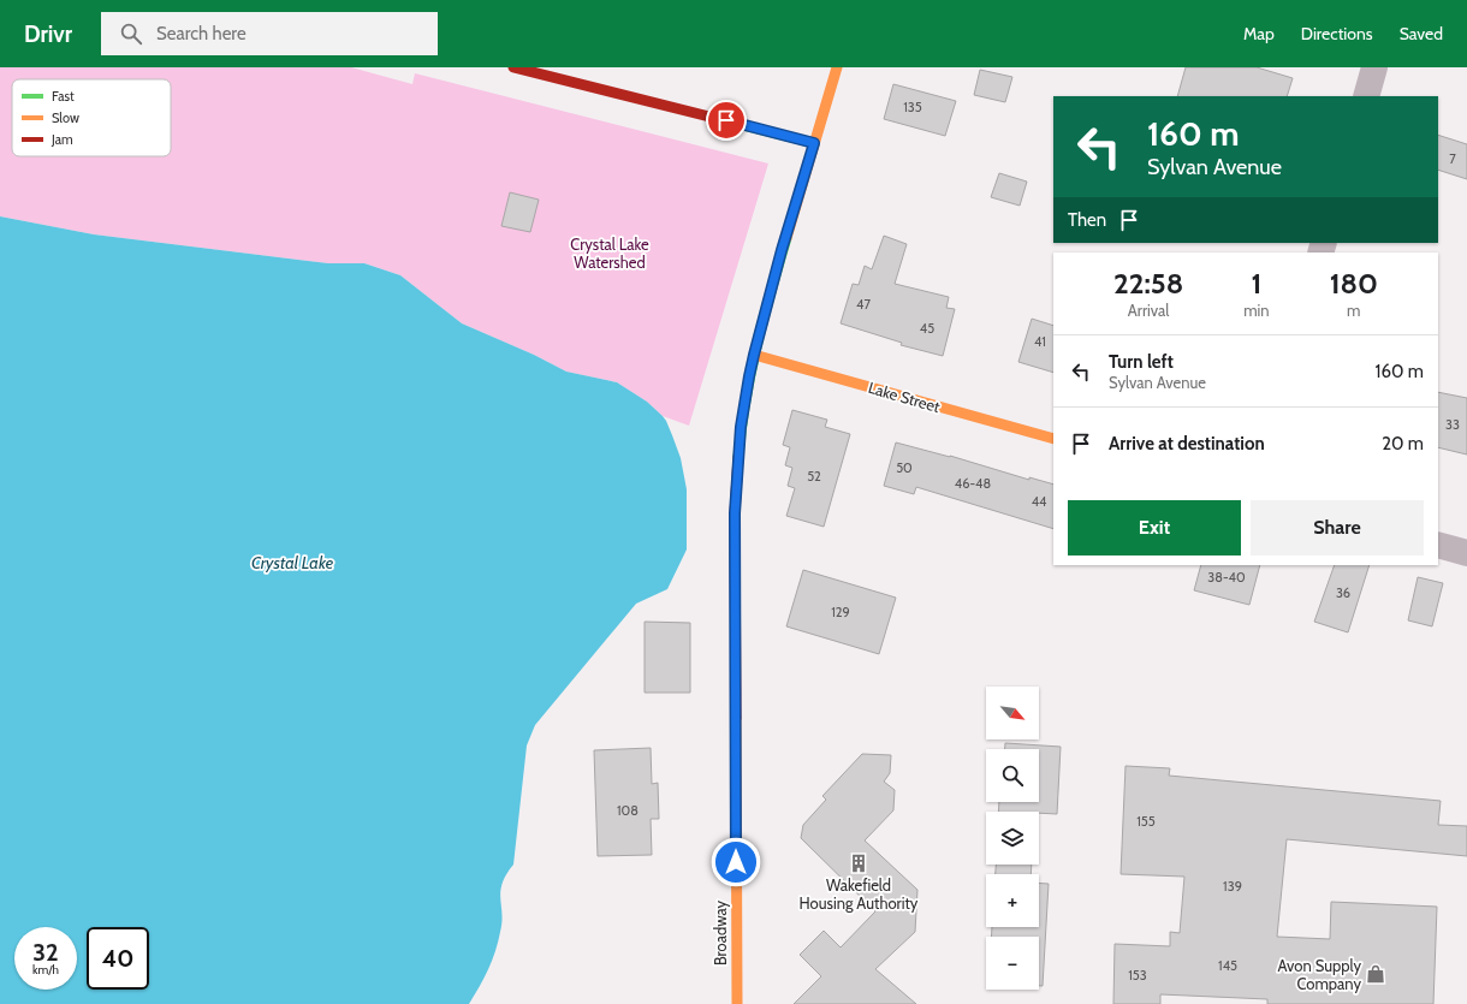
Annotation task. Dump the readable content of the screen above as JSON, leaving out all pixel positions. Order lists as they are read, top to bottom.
{
  "streets": {
    "street": ["Lake Street", "Broadway"]
  },
  "crossings": [
    ["Lake Street", "Broadway"]
  ],
  "water": ["Crystal Lake"],
  "parks": ["Crystal Lake Watershed"],
  "places": {
    "building": ["Wakefield Housing Authority"],
    "shop": ["Avon Supply Company"]
  },
  "house_numbers": [
    "135",
    "7",
    "47",
    "45",
    "41",
    "33",
    "50",
    "52",
    "46-48",
    "44",
    "38-40",
    "36",
    "129",
    "108",
    "155",
    "139",
    "145",
    "153"
  ],
  "legend": ["Fast", "Slow", "Jam"],
  "north": "bottom right",
  "page": {
    "header": "Drivr",
    "search": "Search here",
    "nav": ["Map", "Directions", "Saved"],
    "turn": ["160 m", "Sylvan Avenue"],
    "then": "Then",
    "eta": [
      "22:58",
      "Arrival",
      "1",
      "min",
      "180",
      "m"
    ],
    "list": [
      {
        "name": "Turn left",
        "note": "Sylvan Avenue",
        "value": "160 m"
      },
      {
        "name": "Arrive at destination",
        "value": "20 m"
      }
    ],
    "buttons": ["Exit", "Share"],
    "map_buttons": ["+", "−"],
    "speed": "32 km/h",
    "limit": "40"
  }
}
